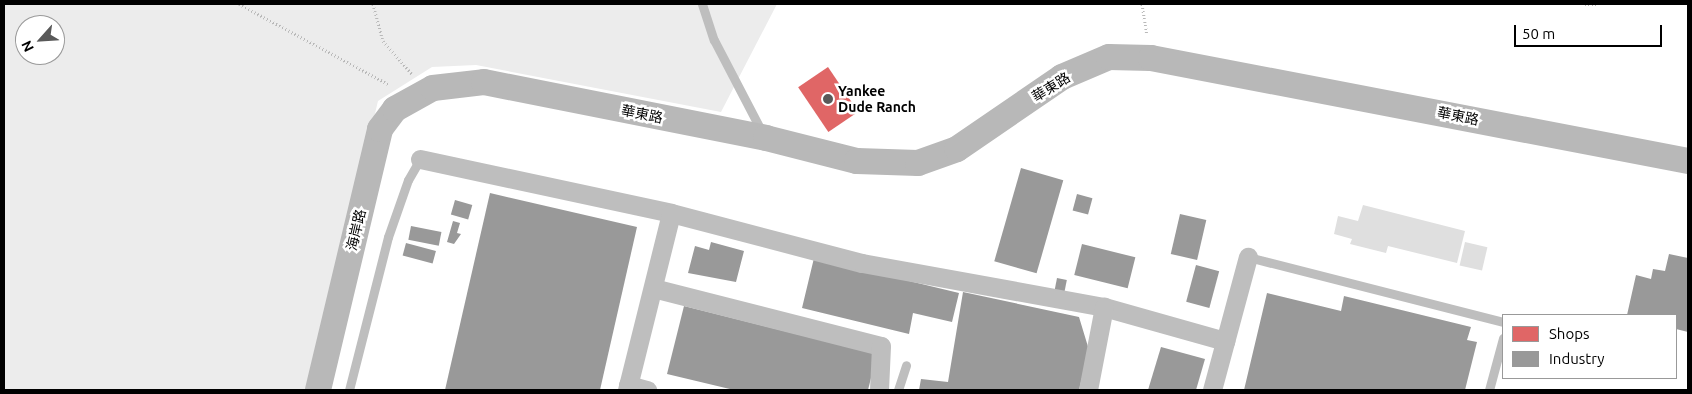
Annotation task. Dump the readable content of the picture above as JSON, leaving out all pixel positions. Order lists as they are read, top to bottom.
{
  "streets": {
    "main road": ["華東路", "海岸路"]
  },
  "crossings": [
    ["華東路", "海岸路"]
  ],
  "places": ["Yankee Dude Ranch"],
  "legend": ["Shops", "Industry"],
  "scale_bar": "50 m",
  "north": "bottom left"
}
